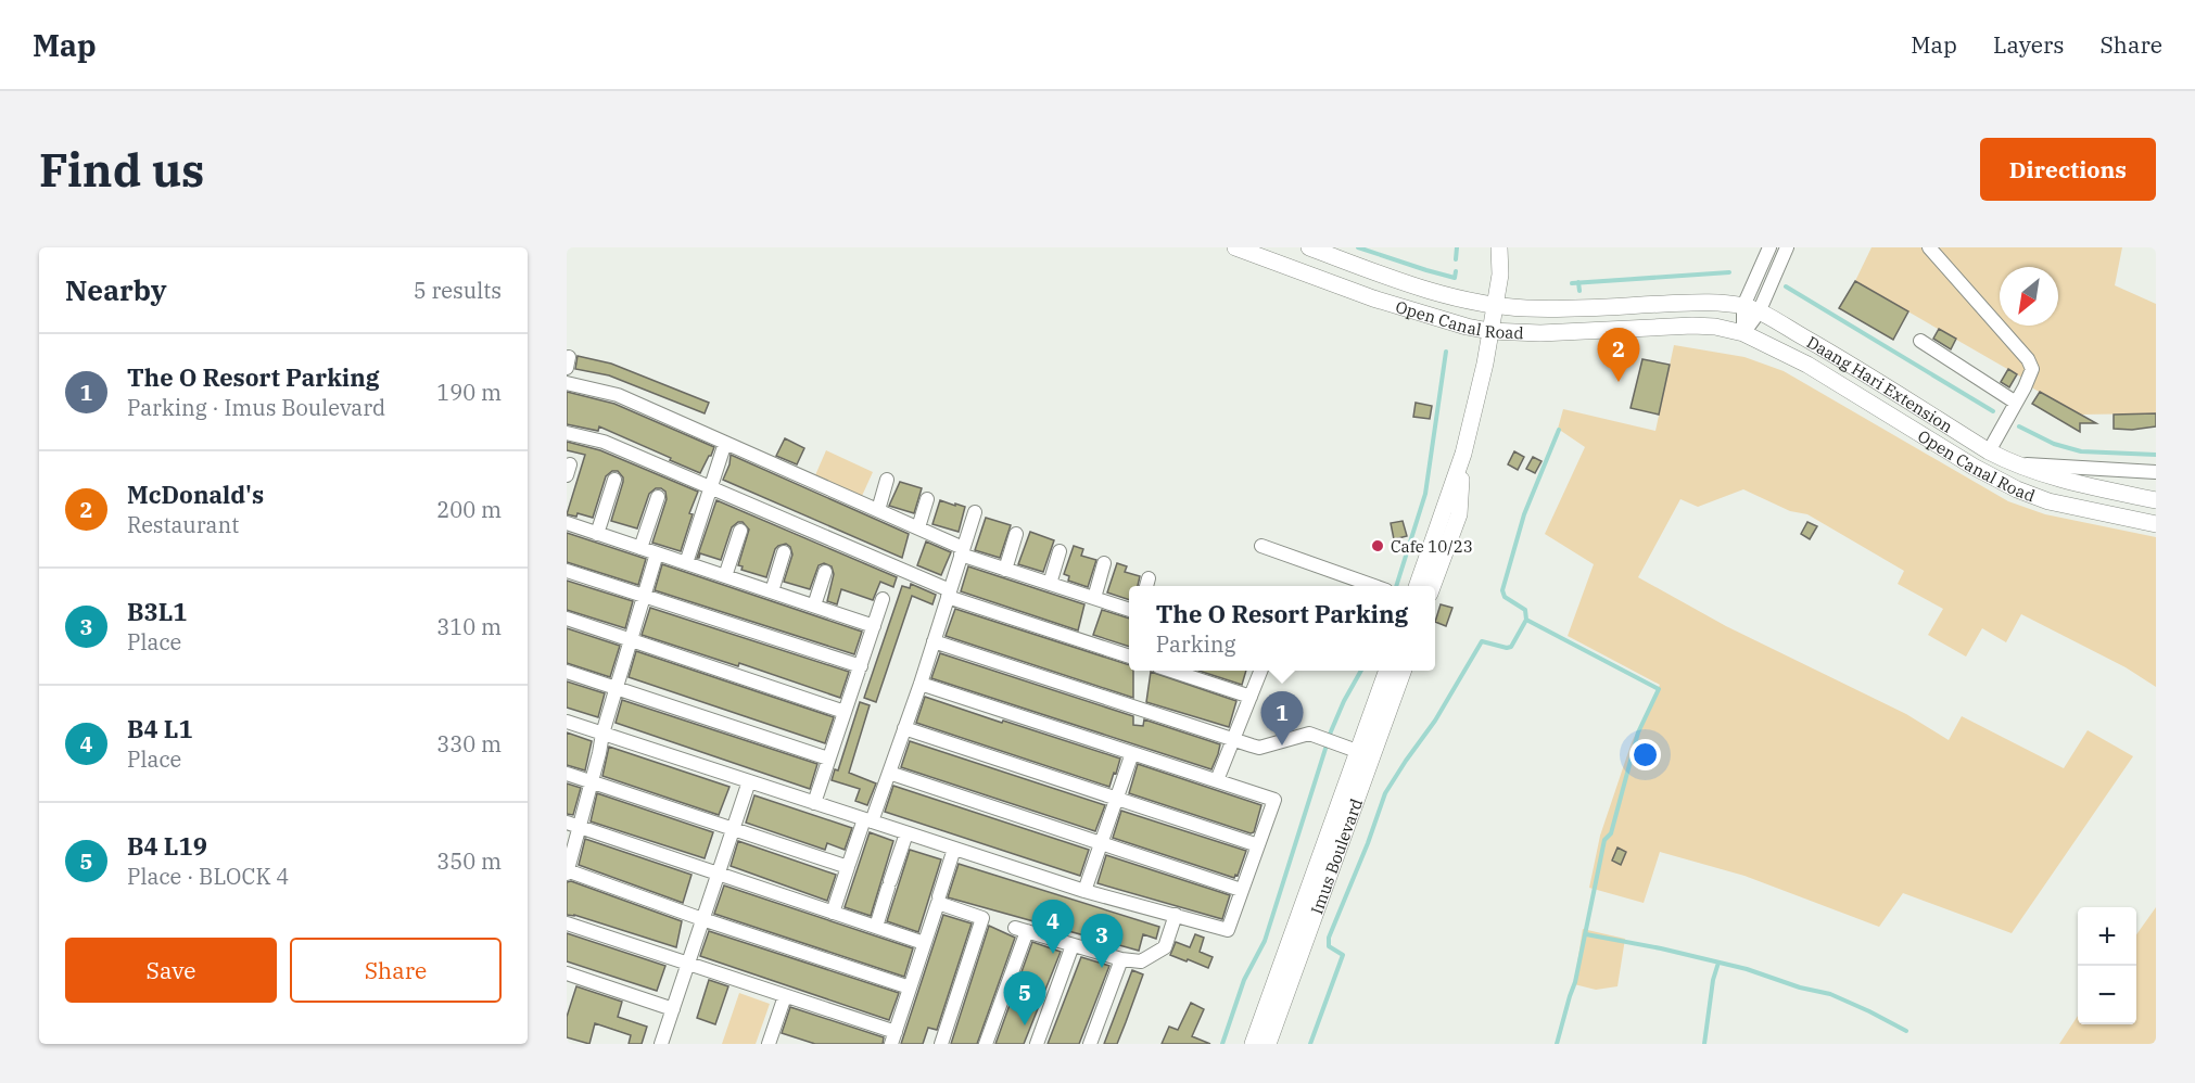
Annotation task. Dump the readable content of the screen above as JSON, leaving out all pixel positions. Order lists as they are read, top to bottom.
{
  "streets": {
    "main road": ["Open Canal Road", "Daang Hari Extension", "Imus Boulevard"]
  },
  "crossings": [
    ["Open Canal Road", "Daang Hari Extension"]
  ],
  "places": ["Cafe 10/23"],
  "north": "bottom left",
  "page": {
    "header": "Map",
    "nav": ["Map", "Layers", "Share"],
    "buttons": [
      "Directions",
      ["Save", "Share"]
    ],
    "title": "Find us",
    "heading": ["Nearby", "5 results"],
    "pins": [
      "2",
      "1",
      "4",
      "3",
      "5"
    ],
    "list": [
      {
        "mark": "1",
        "name": "The O Resort Parking",
        "note": "Parking · Imus Boulevard",
        "value": "190 m"
      },
      {
        "mark": "2",
        "name": "McDonald's",
        "note": "Restaurant",
        "value": "200 m"
      },
      {
        "mark": "3",
        "name": "B3L1",
        "note": "Place",
        "value": "310 m"
      },
      {
        "mark": "4",
        "name": "B4 L1",
        "note": "Place",
        "value": "330 m"
      },
      {
        "mark": "5",
        "name": "B4 L19",
        "note": "Place · BLOCK 4",
        "value": "350 m"
      }
    ],
    "popup": ["The O Resort Parking", "Parking"],
    "map_buttons": ["+", "−"]
  }
}
